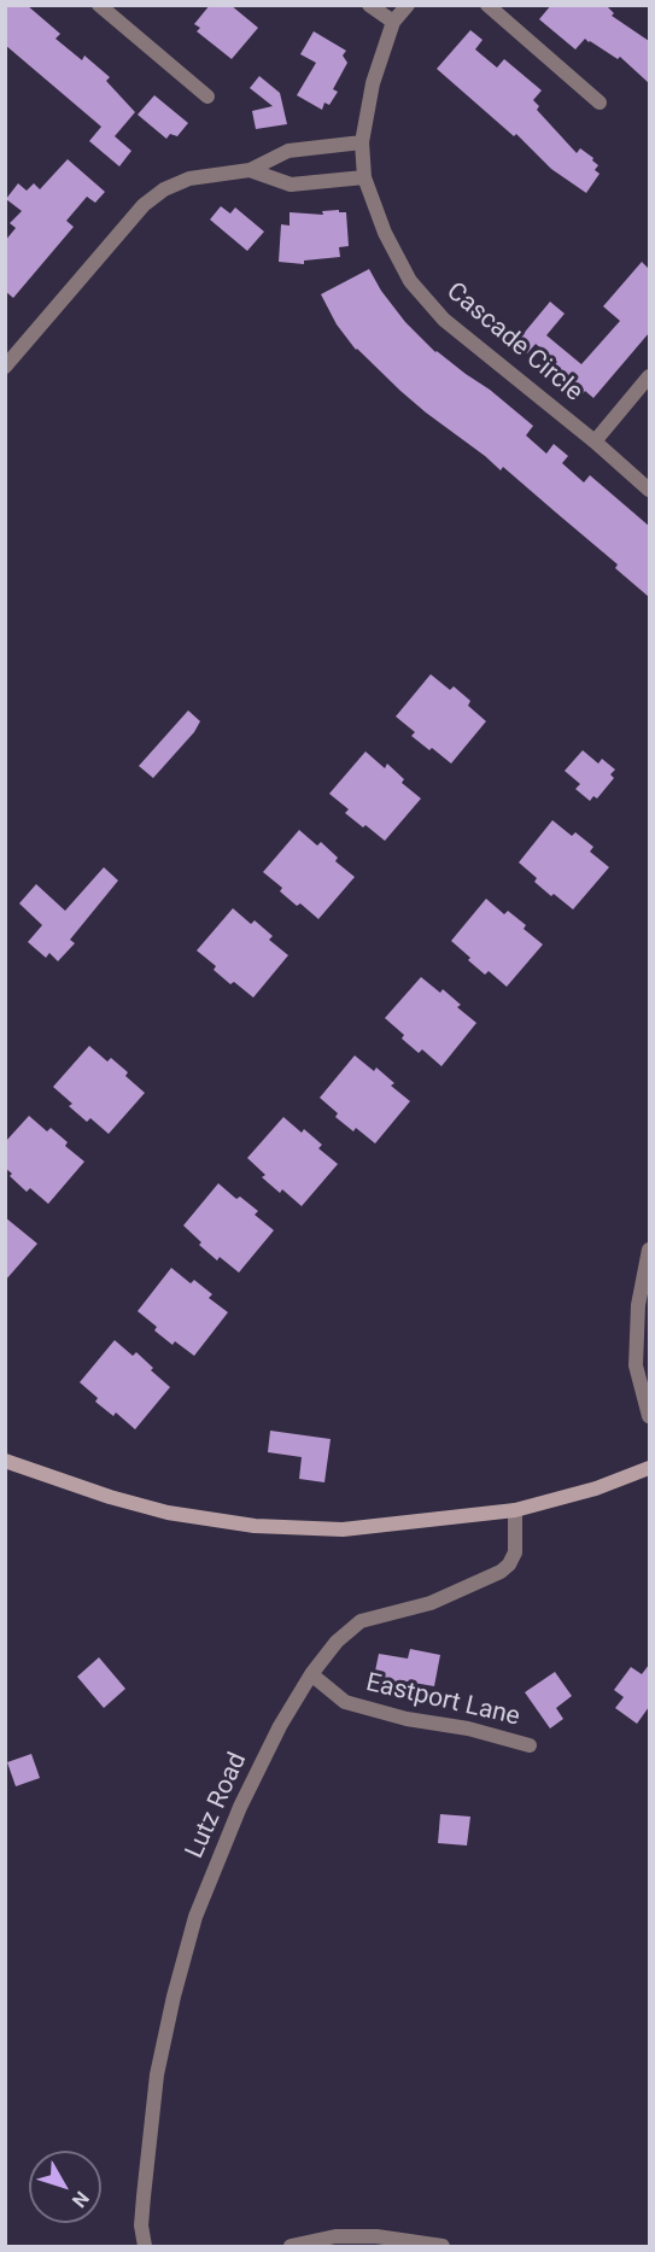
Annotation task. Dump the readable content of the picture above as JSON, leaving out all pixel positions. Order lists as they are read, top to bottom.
{
  "streets": {
    "street": ["Cascade Circle", "Eastport Lane", "Lutz Road"]
  },
  "crossings": [
    ["Eastport Lane", "Lutz Road"]
  ],
  "north": "bottom right"
}
